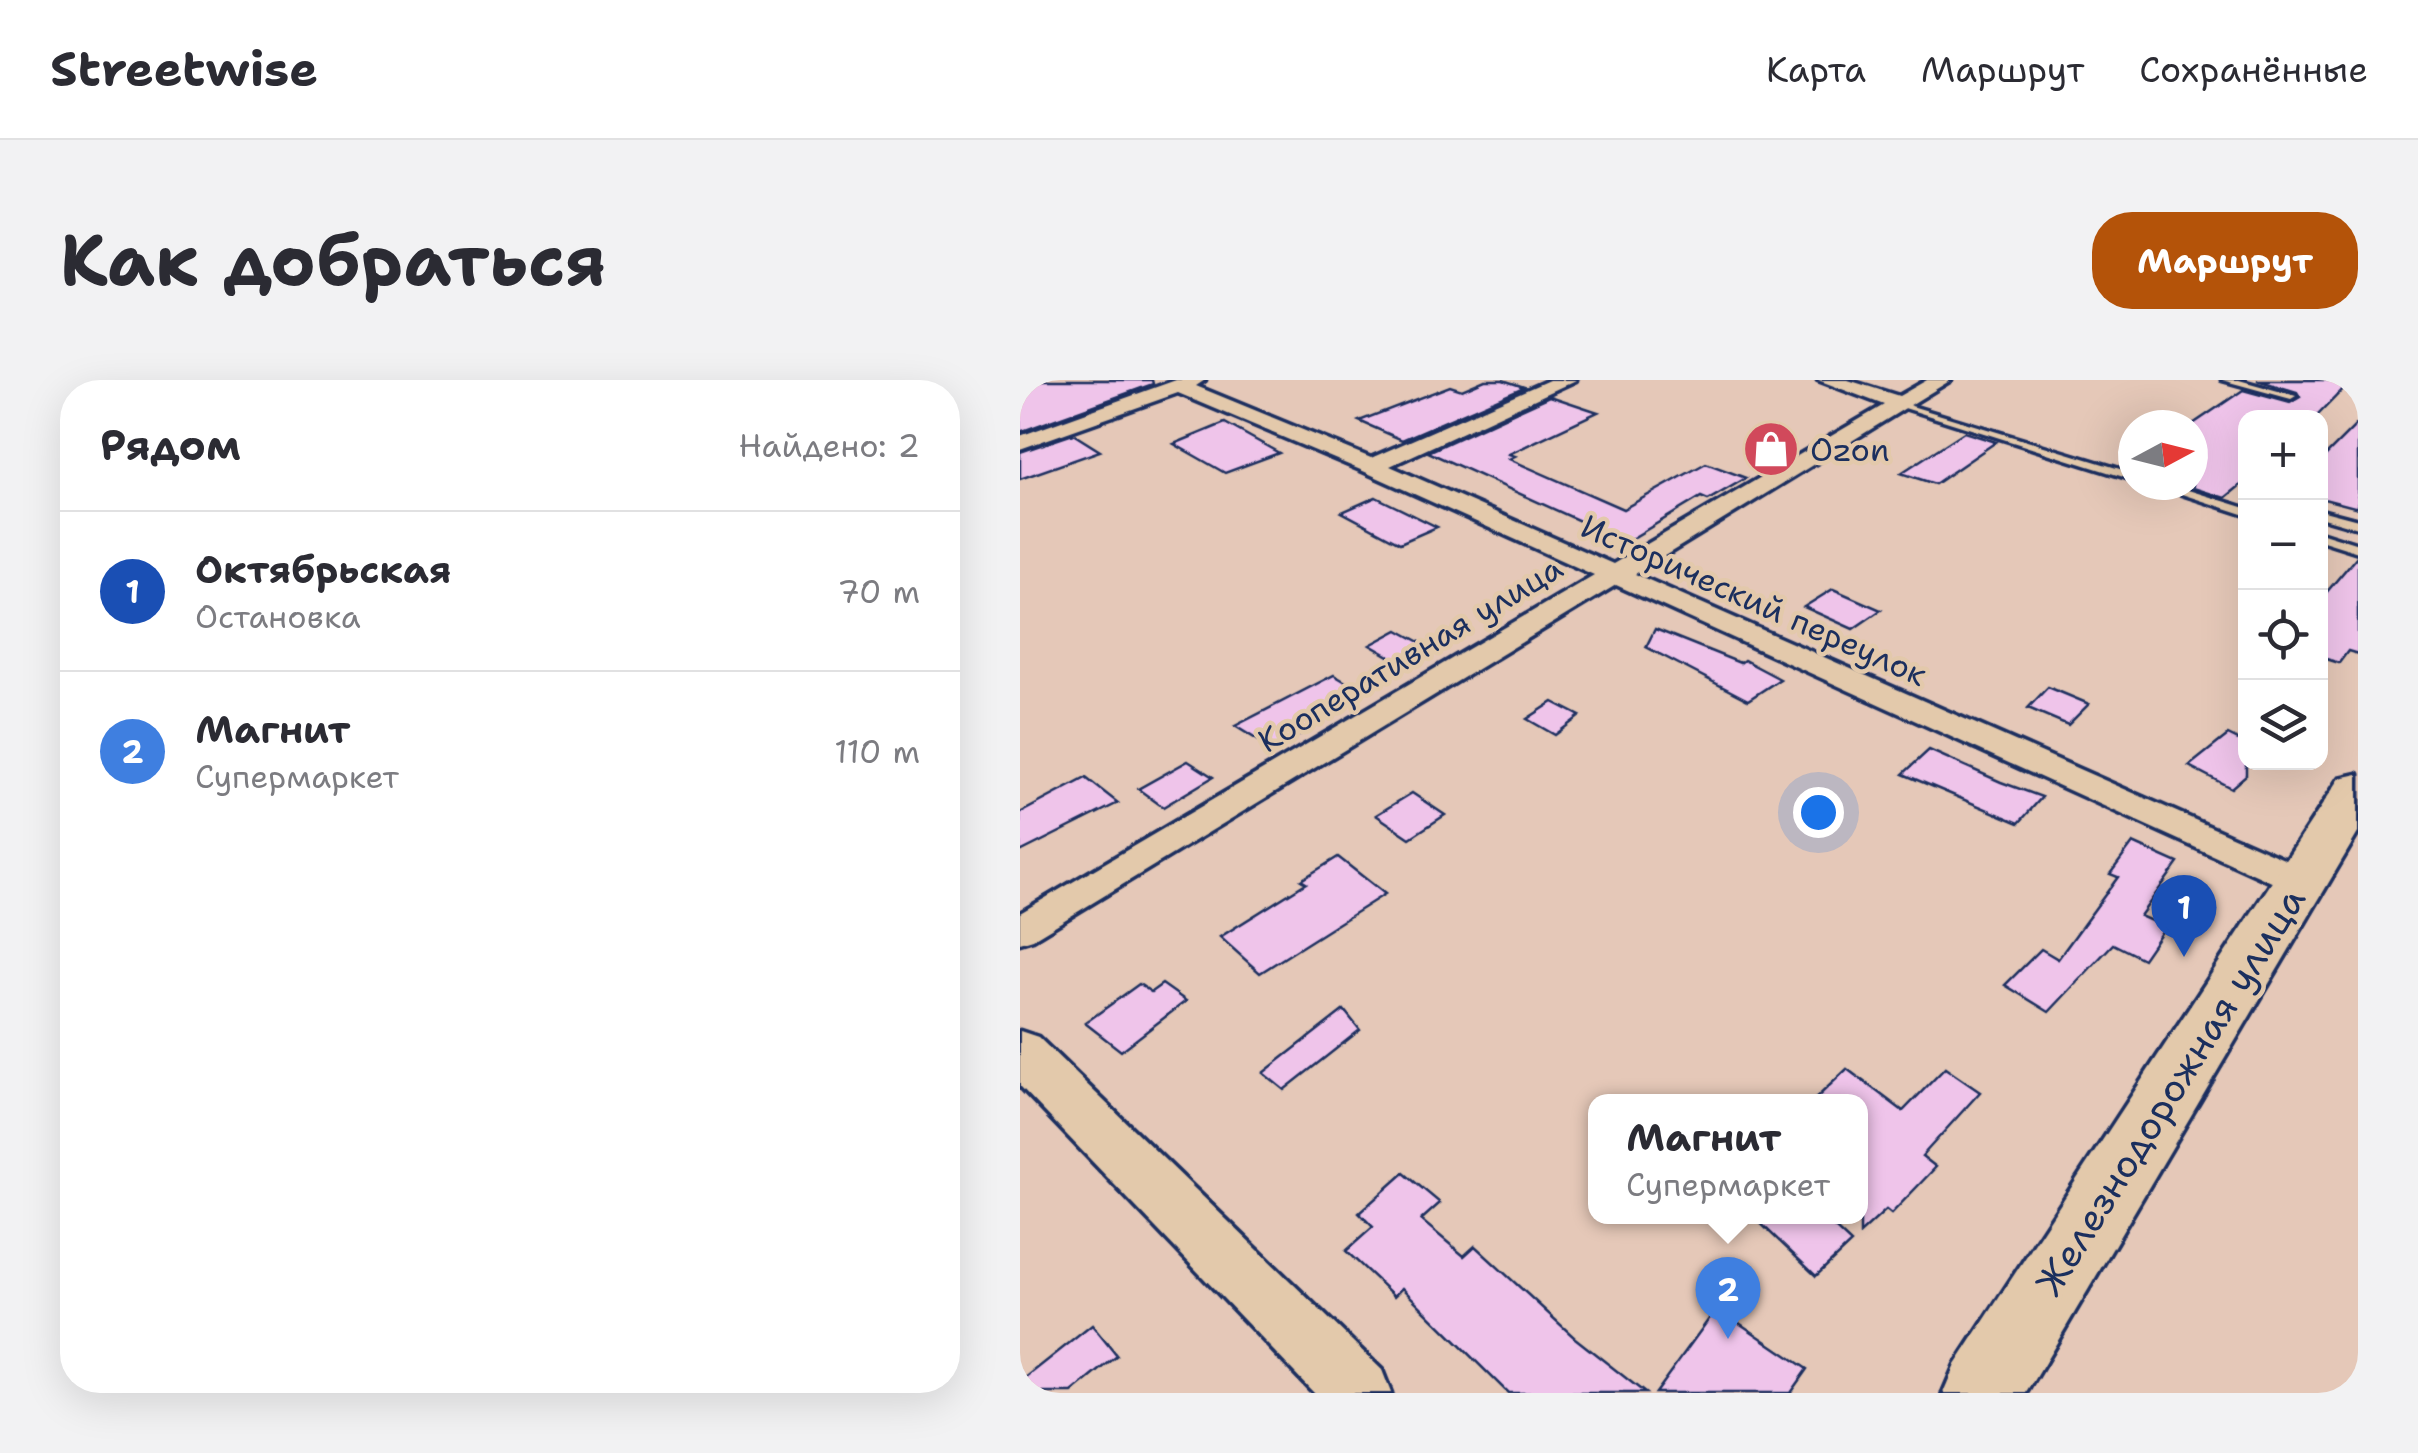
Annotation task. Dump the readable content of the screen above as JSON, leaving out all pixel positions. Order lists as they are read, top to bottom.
{
  "streets": {
    "main road": ["Железнодорожная улица"],
    "street": ["Исторический переулок", "Кооперативная улица"]
  },
  "crossings": [
    ["Исторический переулок", "Кооперативная улица"],
    ["Исторический переулок", "Железнодорожная улица"]
  ],
  "places": {
    "shop": ["Ozon"]
  },
  "north": "right",
  "page": {
    "header": "Streetwise",
    "nav": ["Карта", "Маршрут", "Сохранённые"],
    "buttons": "Маршрут",
    "title": "Как добраться",
    "heading": ["Рядом", "Найдено: 2"],
    "map_buttons": ["+", "−"],
    "list": [
      {
        "mark": "1",
        "name": "Октябрьская",
        "note": "Остановка",
        "value": "70 m"
      },
      {
        "mark": "2",
        "name": "Магнит",
        "note": "Супермаркет",
        "value": "110 m"
      }
    ],
    "pins": ["1", "2"],
    "popup": ["Магнит", "Супермаркет"]
  }
}
